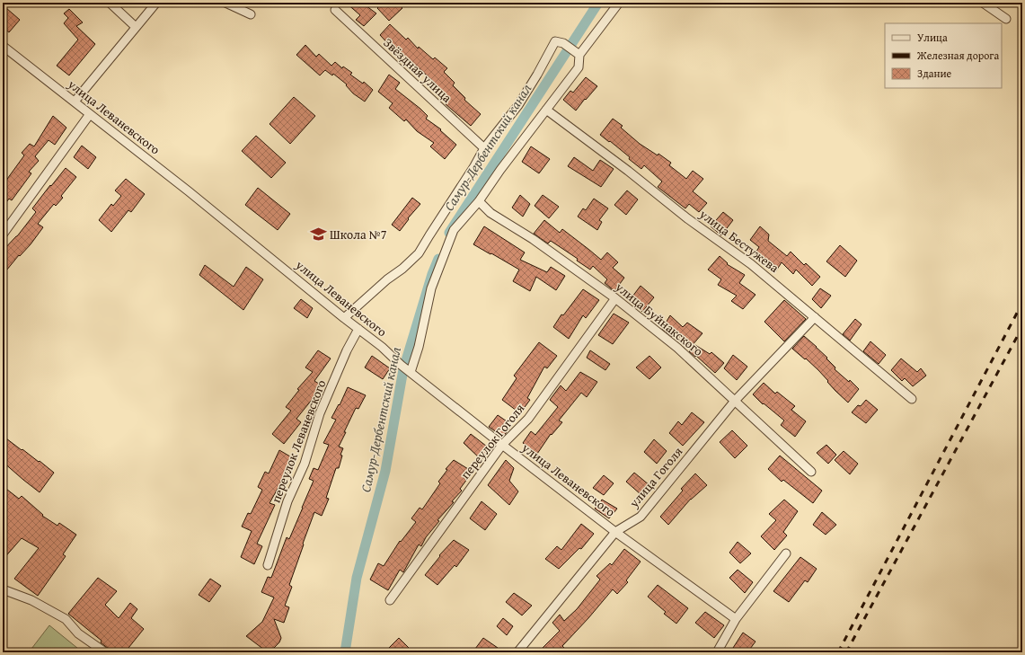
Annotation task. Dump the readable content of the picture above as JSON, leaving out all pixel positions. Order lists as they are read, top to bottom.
{
  "streets": {
    "street": [
      "Звёздная улица",
      "улица Леваневского",
      "улица Бестужева",
      "улица Буйнакского",
      "переулок Леваневского",
      "переулок Гоголя",
      "улица Гоголя"
    ]
  },
  "crossings": [
    ["улица Леваневского", "переулок Леваневского"],
    ["улица Леваневского", "переулок Гоголя"],
    ["улица Леваневского", "улица Гоголя"],
    ["улица Бестужева", "улица Гоголя"],
    ["улица Буйнакского", "переулок Гоголя"],
    ["улица Буйнакского", "улица Гоголя"]
  ],
  "water": ["Самур-Дербентский канал"],
  "places": {
    "school or university": ["Школа №7"]
  },
  "legend": ["Улица", "Железная дорога", "Здание"]
}
